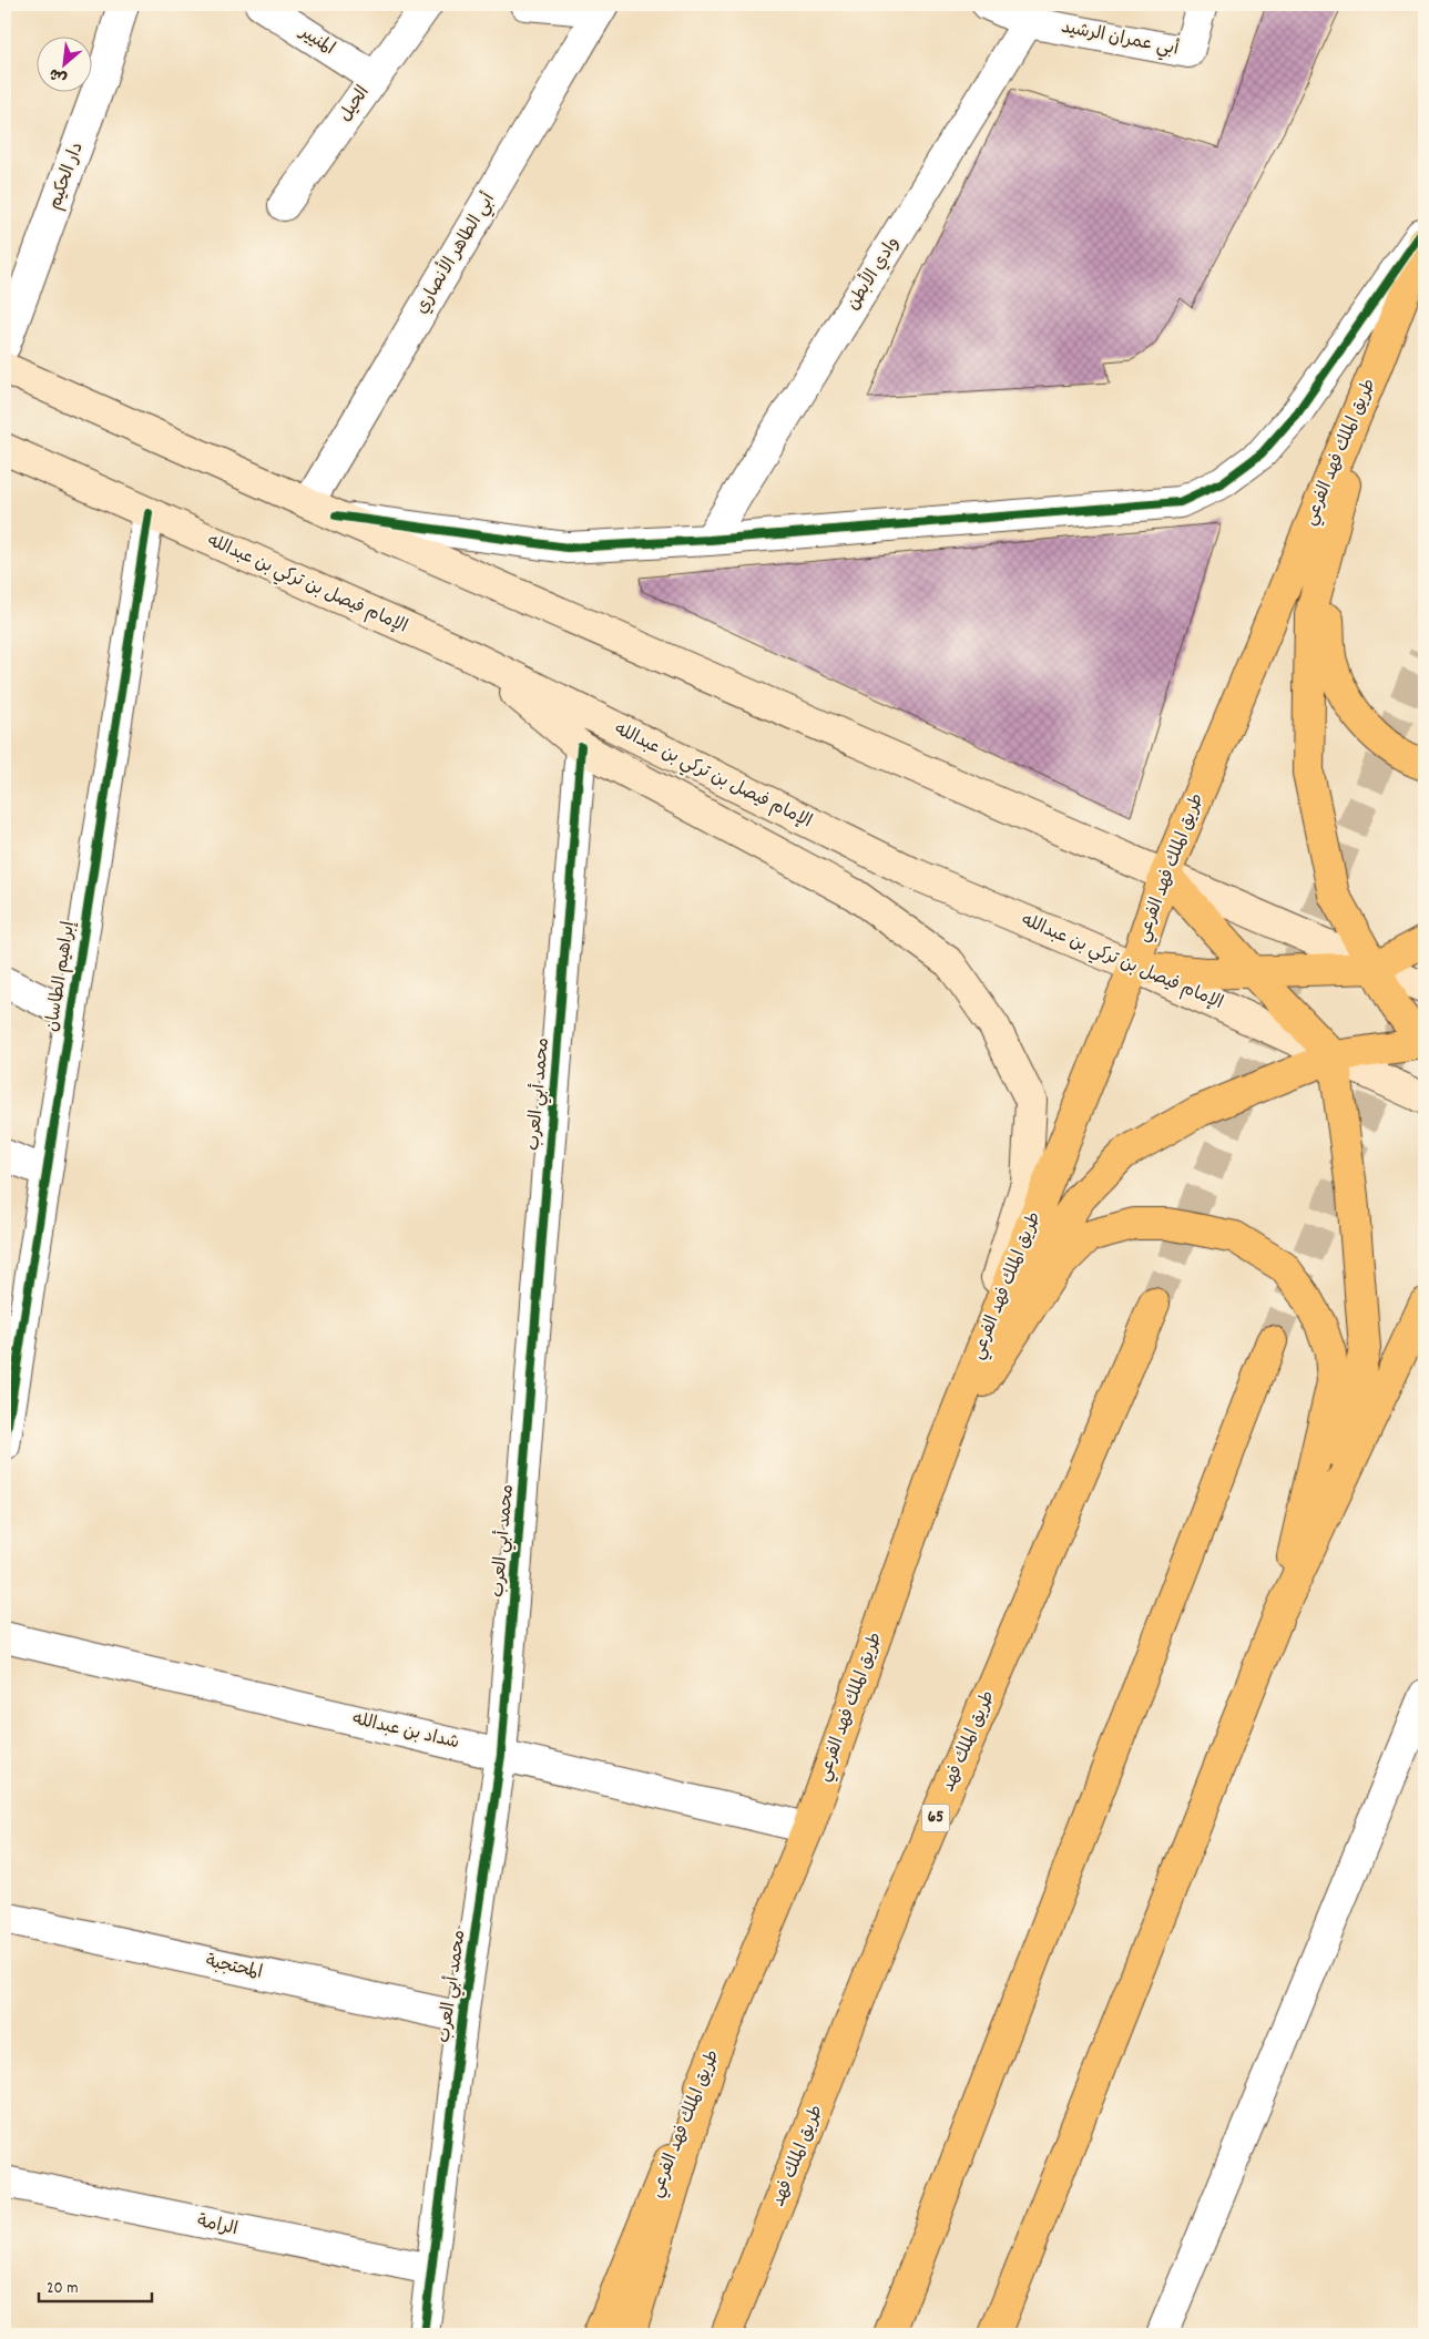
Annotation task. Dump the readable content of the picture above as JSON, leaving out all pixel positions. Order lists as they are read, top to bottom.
{
  "streets": {
    "main road": [
      "طريق الملك فهد الفرعي",
      "الإمام فيصل بن تركي بن عبدالله",
      "طريق الملك فهد",
      "65"
    ],
    "street": [
      "أبي عمران الرشيد",
      "المنيير",
      "الحيل",
      "دار الحكيم",
      "أبي الطاهر الأنصاري",
      "وادي الأبطن",
      "إبراهيم الطاسان",
      "محمد أبي العرب",
      "شداد بن عبدالله",
      "المحتجبة",
      "الرامة"
    ]
  },
  "crossings": [
    ["أبي عمران الرشيد", "وادي الأبطن"],
    ["المنيير", "الحيل"],
    ["طريق الملك فهد الفرعي", "الإمام فيصل بن تركي بن عبدالله"],
    ["طريق الملك فهد الفرعي", "شداد بن عبدالله"],
    ["الإمام فيصل بن تركي بن عبدالله", "إبراهيم الطاسان"],
    ["محمد أبي العرب", "شداد بن عبدالله"],
    ["محمد أبي العرب", "المحتجبة"],
    ["محمد أبي العرب", "الرامة"]
  ],
  "scale_bar": "20 m",
  "north": "bottom left"
}
